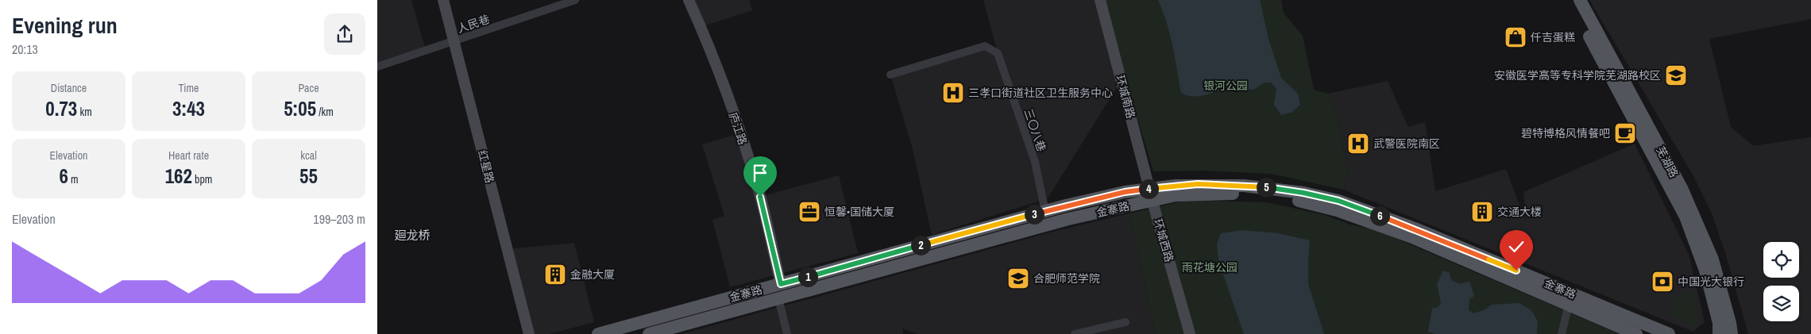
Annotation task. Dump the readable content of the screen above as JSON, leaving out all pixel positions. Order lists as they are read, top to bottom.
{
  "streets": {
    "main road": ["芜湖路", "金寨路"],
    "street": [
      "人民巷",
      "环城南路",
      "庐江路",
      "三〇八巷",
      "红星路",
      "环城西路"
    ]
  },
  "crossings": [
    ["人民巷", "红星路"],
    ["环城南路", "金寨路"],
    ["环城南路", "环城西路"],
    ["庐江路", "金寨路"],
    ["三〇八巷", "金寨路"],
    ["金寨路", "环城西路"]
  ],
  "districts": ["廻龙桥"],
  "parks": ["银河公园", "雨花塘公园"],
  "places": {
    "shop": ["仟吉蛋糕"],
    "school or university": ["安徽医学高等专科学院芜湖路校区", "合肥师范学院"],
    "hospital": ["三孝口街道社区卫生服务中心", "武警医院南区"],
    "cafe": ["碧特博格风情餐吧"],
    "office": ["恒馨•国储大厦"],
    "building": ["交通大楼", "金融大厦"],
    "bank": ["中国光大银行"]
  },
  "page": {
    "heading": ["Evening run", "20:13"],
    "stats": [
      ["Distance", "0.73 km"],
      ["Time", "3:43"],
      ["Pace", "5:05 /km"],
      ["Elevation", "6 m"],
      ["Heart rate", "162 bpm"],
      ["kcal", "55"]
    ],
    "pins": [
      "5",
      "4",
      "3",
      "6",
      "2",
      "1"
    ],
    "chart": ["Elevation", "199–203 m"]
  }
}
